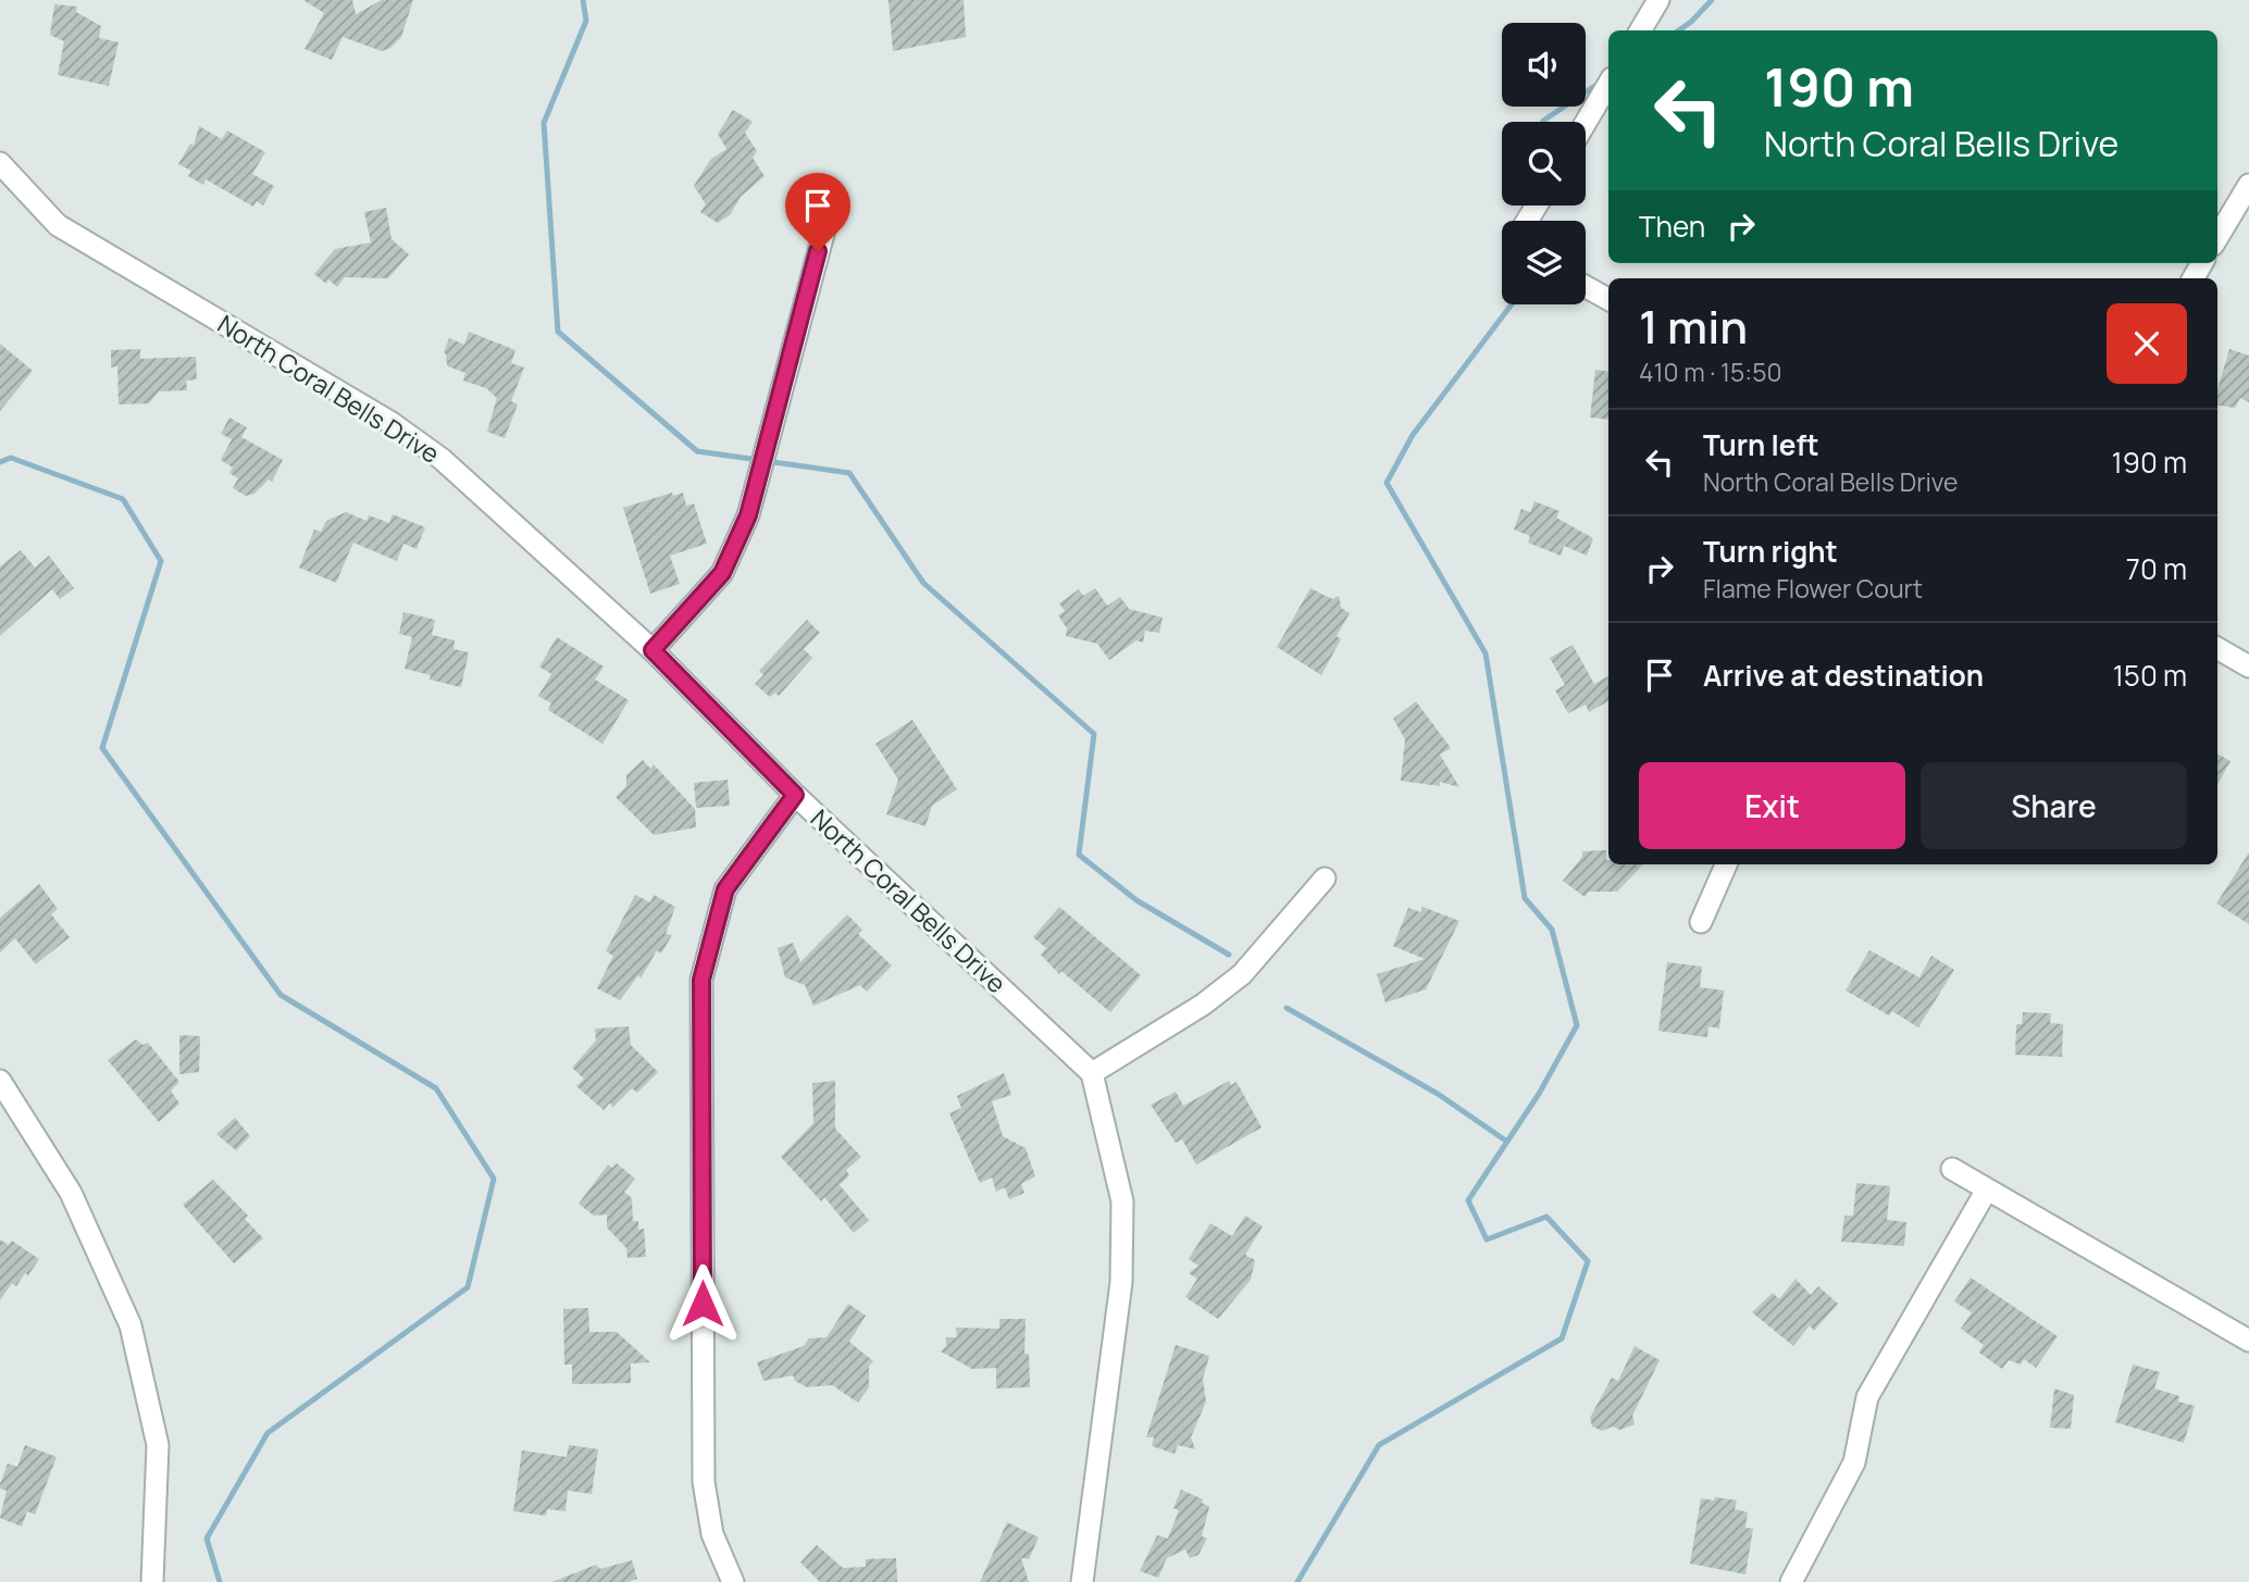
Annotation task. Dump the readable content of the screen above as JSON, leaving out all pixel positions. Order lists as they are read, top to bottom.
{
  "streets": {
    "street": ["North Coral Bells Drive"]
  },
  "page": {
    "turn": ["190 m", "North Coral Bells Drive"],
    "then": "Then",
    "heading": ["1 min", "410 m · 15:50"],
    "list": [
      {
        "name": "Turn left",
        "note": "North Coral Bells Drive",
        "value": "190 m"
      },
      {
        "name": "Turn right",
        "note": "Flame Flower Court",
        "value": "70 m"
      },
      {
        "name": "Arrive at destination",
        "value": "150 m"
      }
    ],
    "buttons": ["Exit", "Share"]
  }
}
